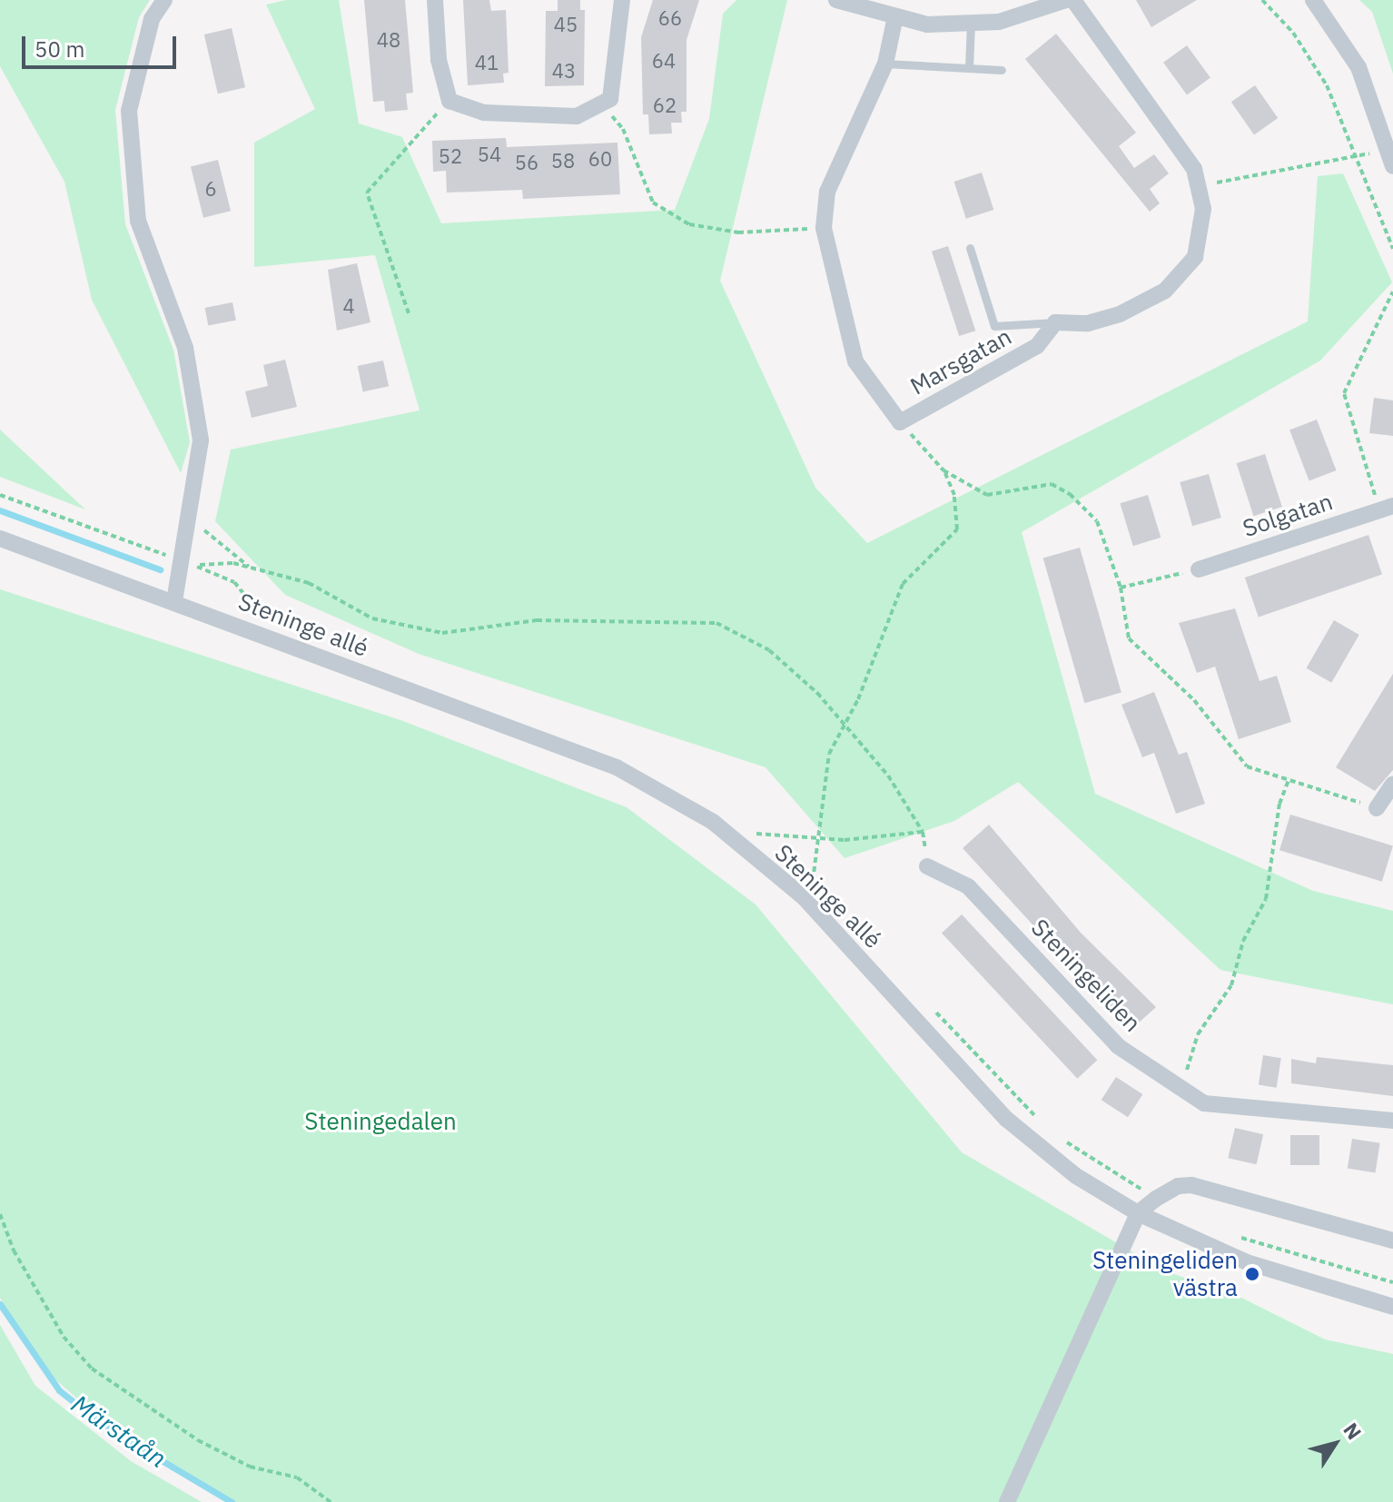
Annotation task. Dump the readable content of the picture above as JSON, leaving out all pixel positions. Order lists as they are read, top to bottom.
{
  "streets": {
    "street": [
      "Marsgatan",
      "Solgatan",
      "Steninge allé",
      "Steningeliden"
    ]
  },
  "water": ["Märstaån"],
  "parks": ["Steningedalen"],
  "places": ["Steningeliden västra"],
  "house_numbers": [
    "66",
    "45",
    "48",
    "64",
    "41",
    "43",
    "62",
    "54",
    "52",
    "60",
    "58",
    "56",
    "6",
    "4"
  ],
  "scale_bar": "50 m",
  "north": "top right"
}
